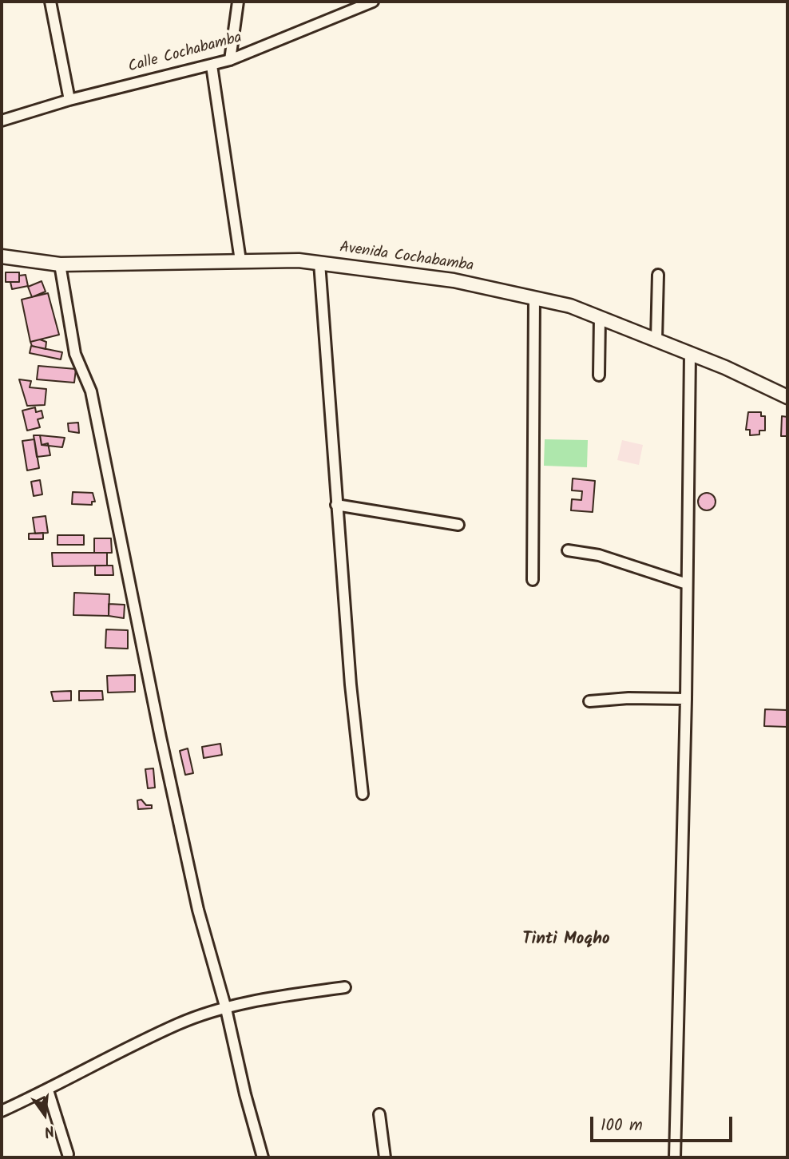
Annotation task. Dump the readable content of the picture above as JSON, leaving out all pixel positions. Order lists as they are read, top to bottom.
{
  "streets": {
    "main road": ["Avenida Cochabamba"],
    "street": ["Calle Cochabamba"]
  },
  "districts": ["Tinti Moqho"],
  "scale_bar": "100 m",
  "north": "bottom"
}
